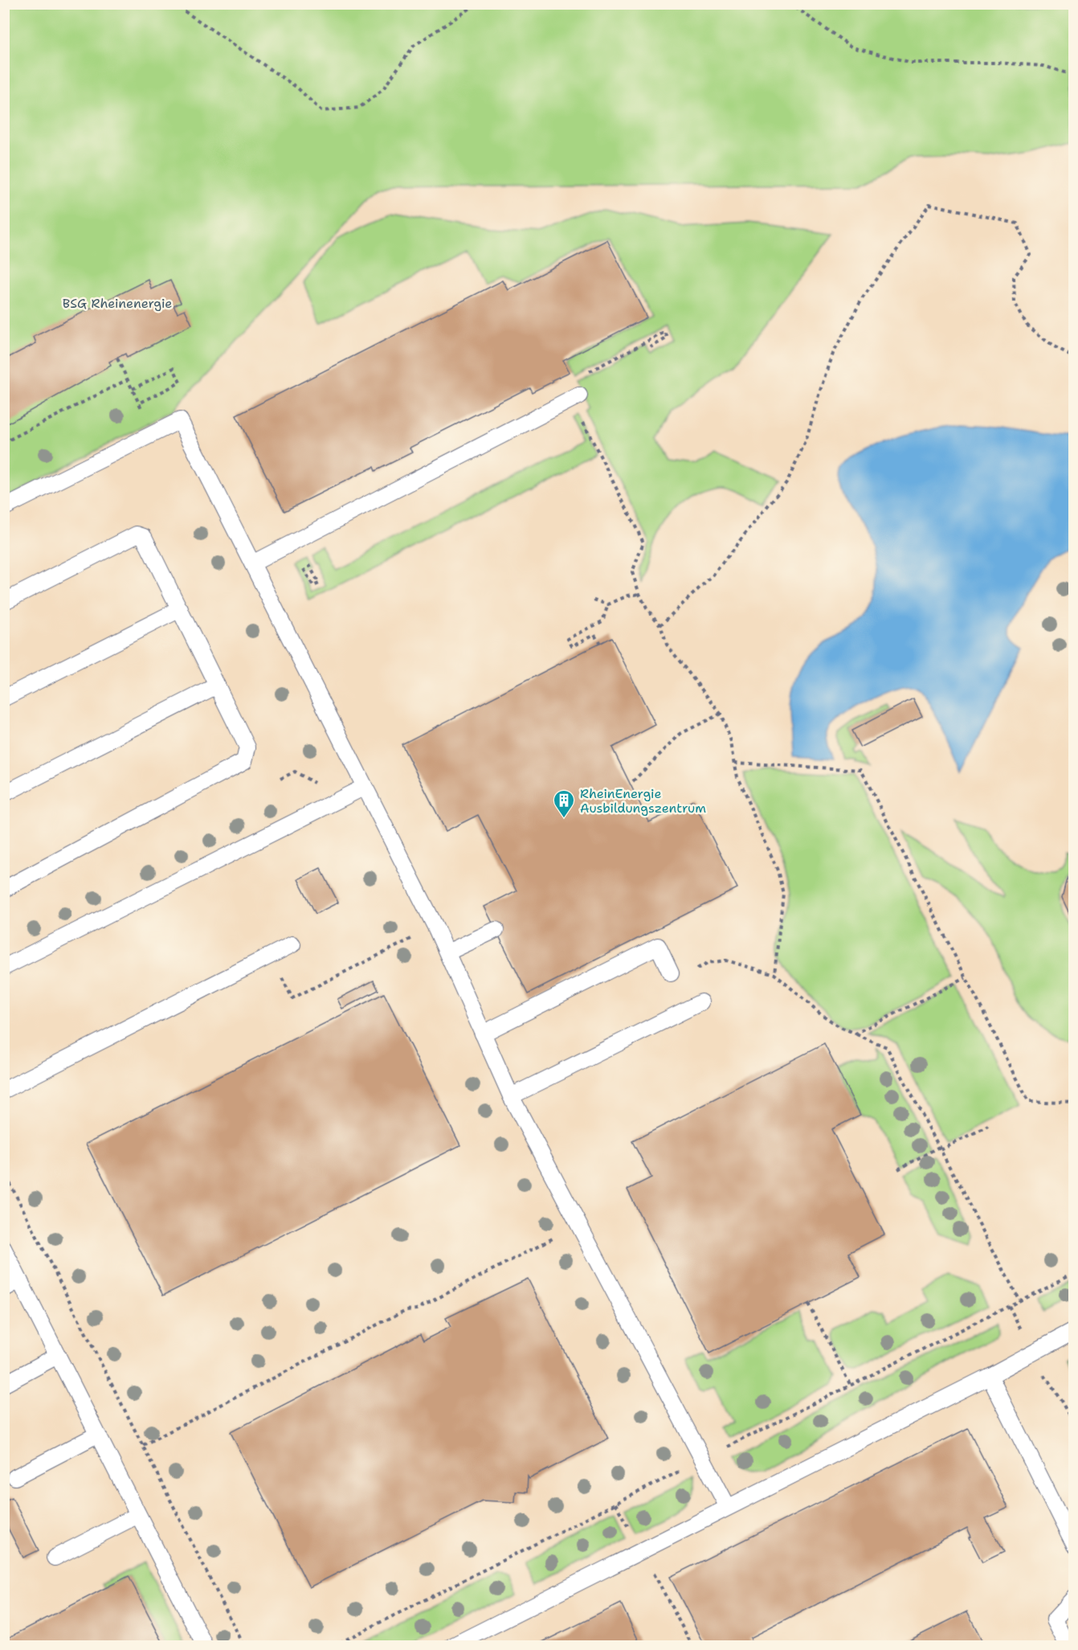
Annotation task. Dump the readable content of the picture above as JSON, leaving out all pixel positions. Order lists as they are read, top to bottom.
{
  "parks": ["BSG Rheinenergie"],
  "places": {
    "building": ["RheinEnergie Ausbildungszentrum"]
  }
}
